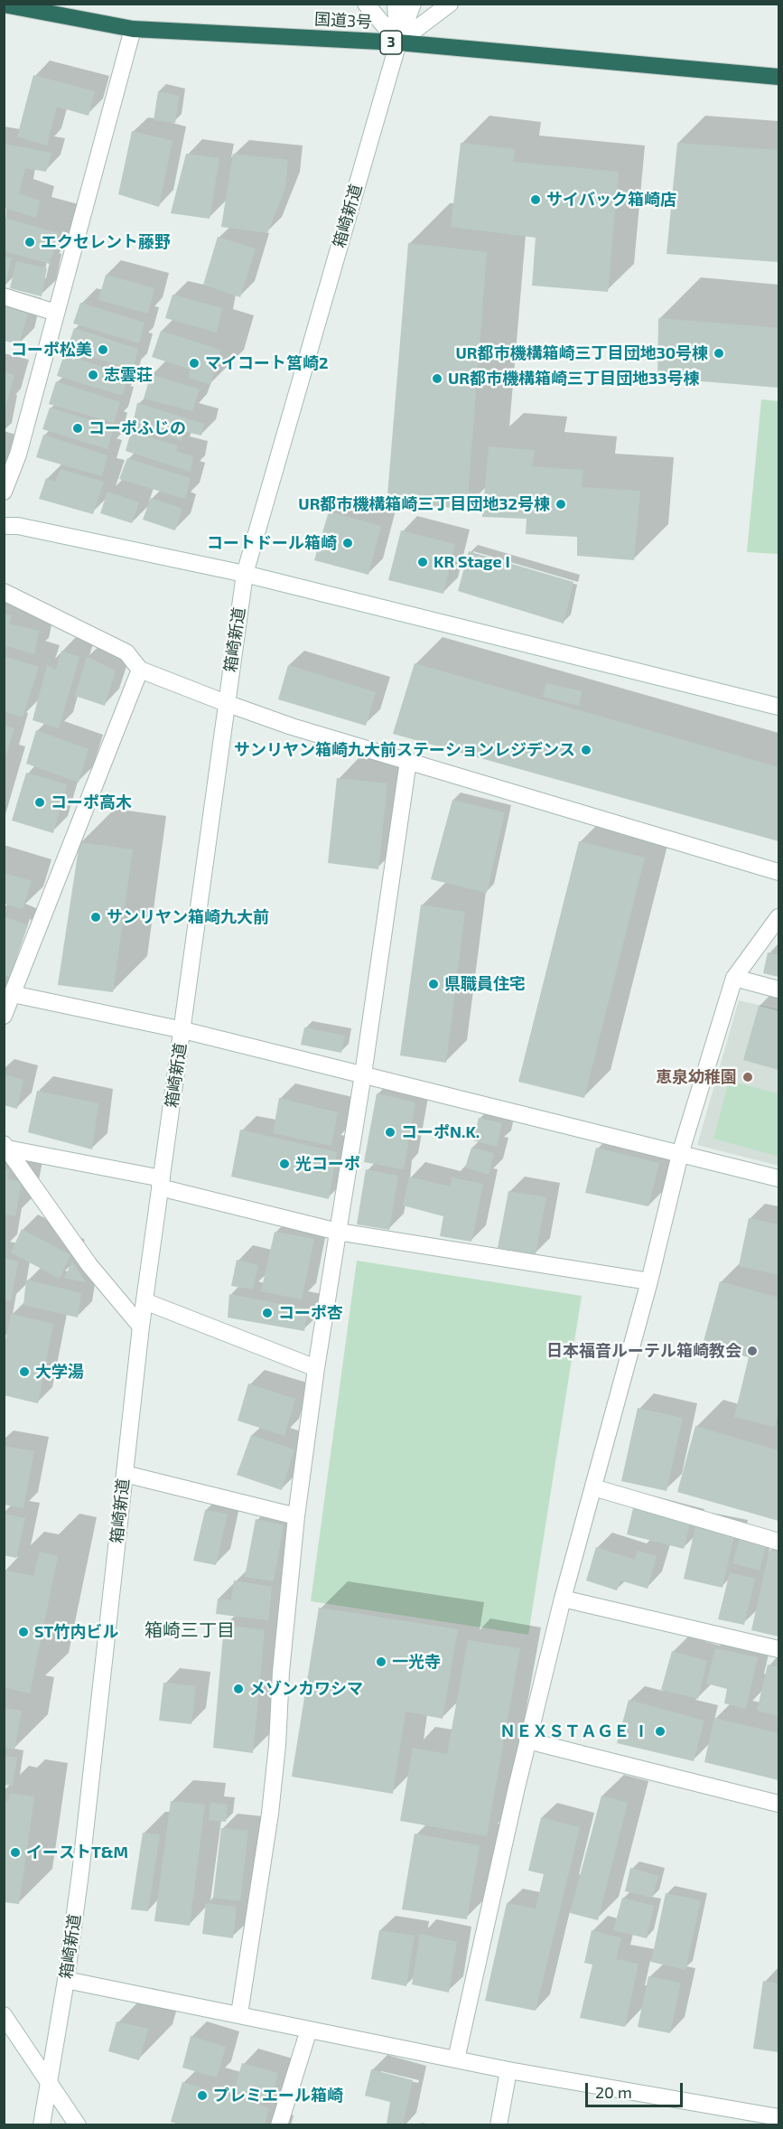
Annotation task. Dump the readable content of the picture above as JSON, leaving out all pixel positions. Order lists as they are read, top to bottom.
{
  "streets": {
    "highway": ["国道3号", "3"],
    "street": ["箱崎新道"]
  },
  "crossings": [
    ["国道3号", "箱崎新道"]
  ],
  "districts": ["箱崎三丁目"],
  "places": [
    "サイバック箱崎店",
    "エクセレント藤野",
    "コーポ松美",
    "UR都市機構箱崎三丁目団地30号棟",
    "マイコート筥崎2",
    "志雲荘",
    "UR都市機構箱崎三丁目団地33号棟",
    "コーポふじの",
    "UR都市機構箱崎三丁目団地32号棟",
    "コートドール箱崎",
    "KR Stage I",
    "サンリヤン箱崎九大前ステーションレジデンス",
    "コーポ高木",
    "サンリヤン箱崎九大前",
    "県職員住宅",
    "恵泉幼稚園",
    "コーポN.K.",
    "光コーポ",
    "コーポ杏",
    "日本福音ルーテル箱崎教会",
    "大学湯",
    "ST竹内ビル",
    "一光寺",
    "メゾンカワシマ",
    "ＮＥＸＳＴＡＧＥ Ⅰ",
    "イーストT&M",
    "プレミエール箱崎"
  ],
  "scale_bar": "20 m"
}
